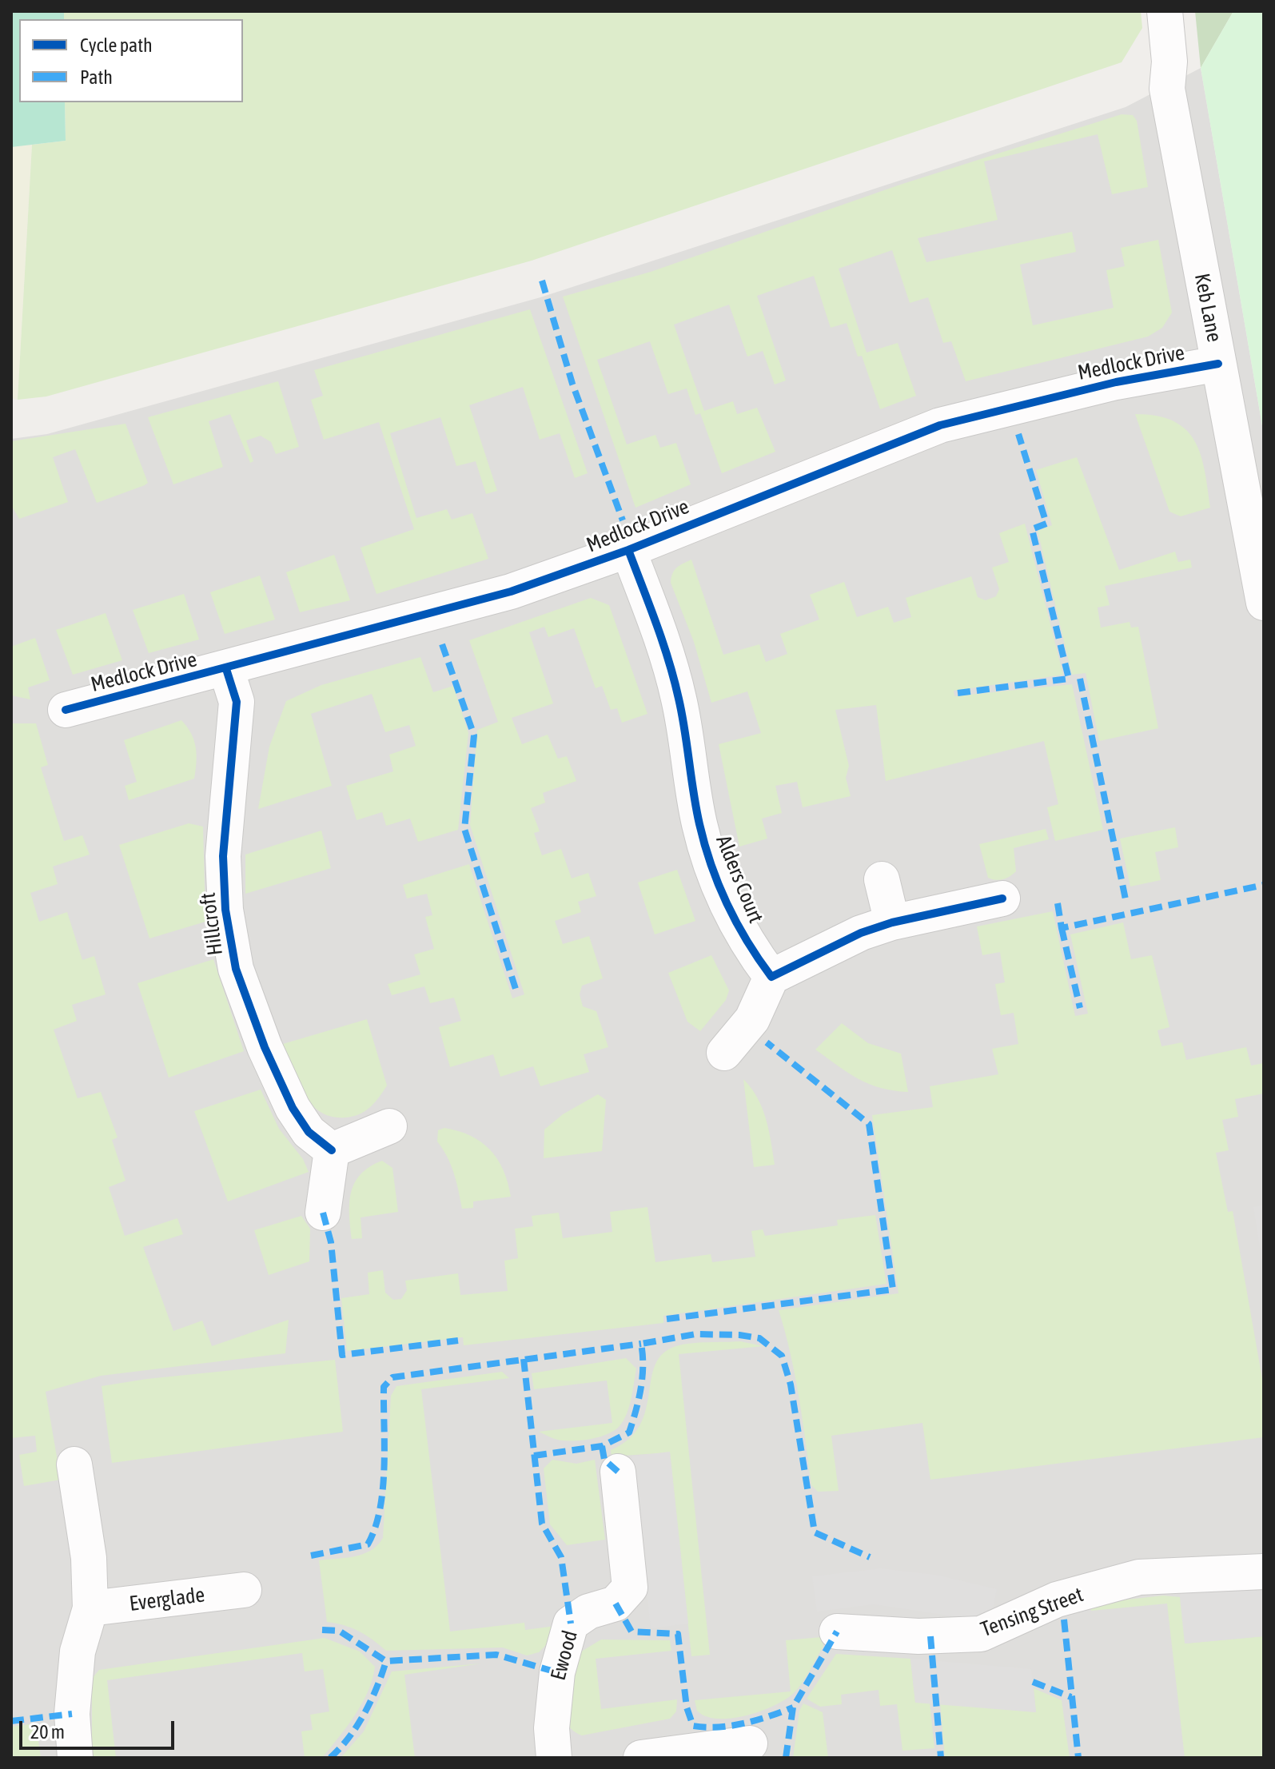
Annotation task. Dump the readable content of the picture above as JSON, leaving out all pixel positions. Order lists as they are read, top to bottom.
{
  "streets": {
    "street": [
      "Keb Lane",
      "Medlock Drive",
      "Alders Court",
      "Hillcroft",
      "Everglade",
      "Tensing Street",
      "Ewood"
    ]
  },
  "crossings": [
    ["Keb Lane", "Medlock Drive"],
    ["Medlock Drive", "Alders Court"],
    ["Medlock Drive", "Hillcroft"]
  ],
  "legend": ["Cycle path", "Path"],
  "scale_bar": "20 m"
}
